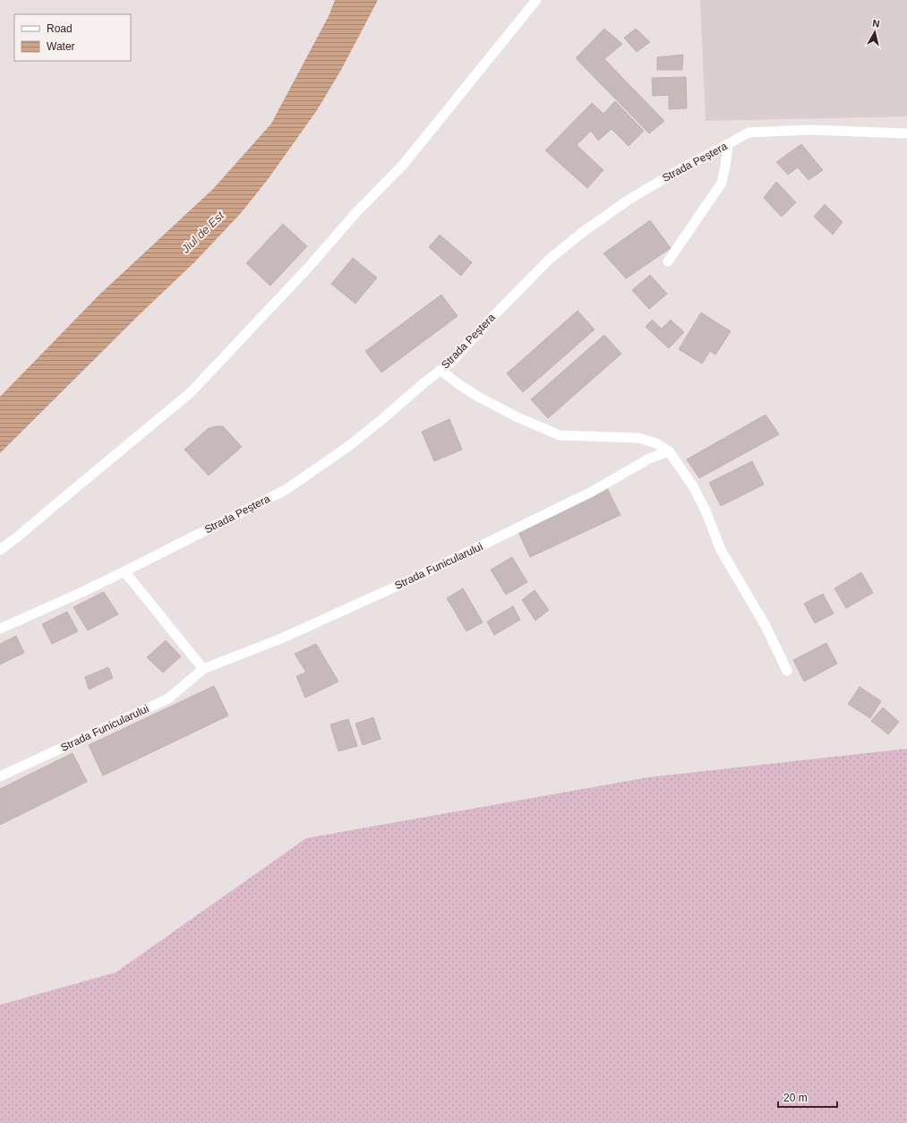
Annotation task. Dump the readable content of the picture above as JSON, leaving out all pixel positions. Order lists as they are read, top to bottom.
{
  "streets": {
    "street": ["Strada Peștera", "Strada Funicularului"]
  },
  "water": ["Jiul de Est"],
  "legend": ["Road", "Water"],
  "scale_bar": "20 m",
  "north": "top"
}
